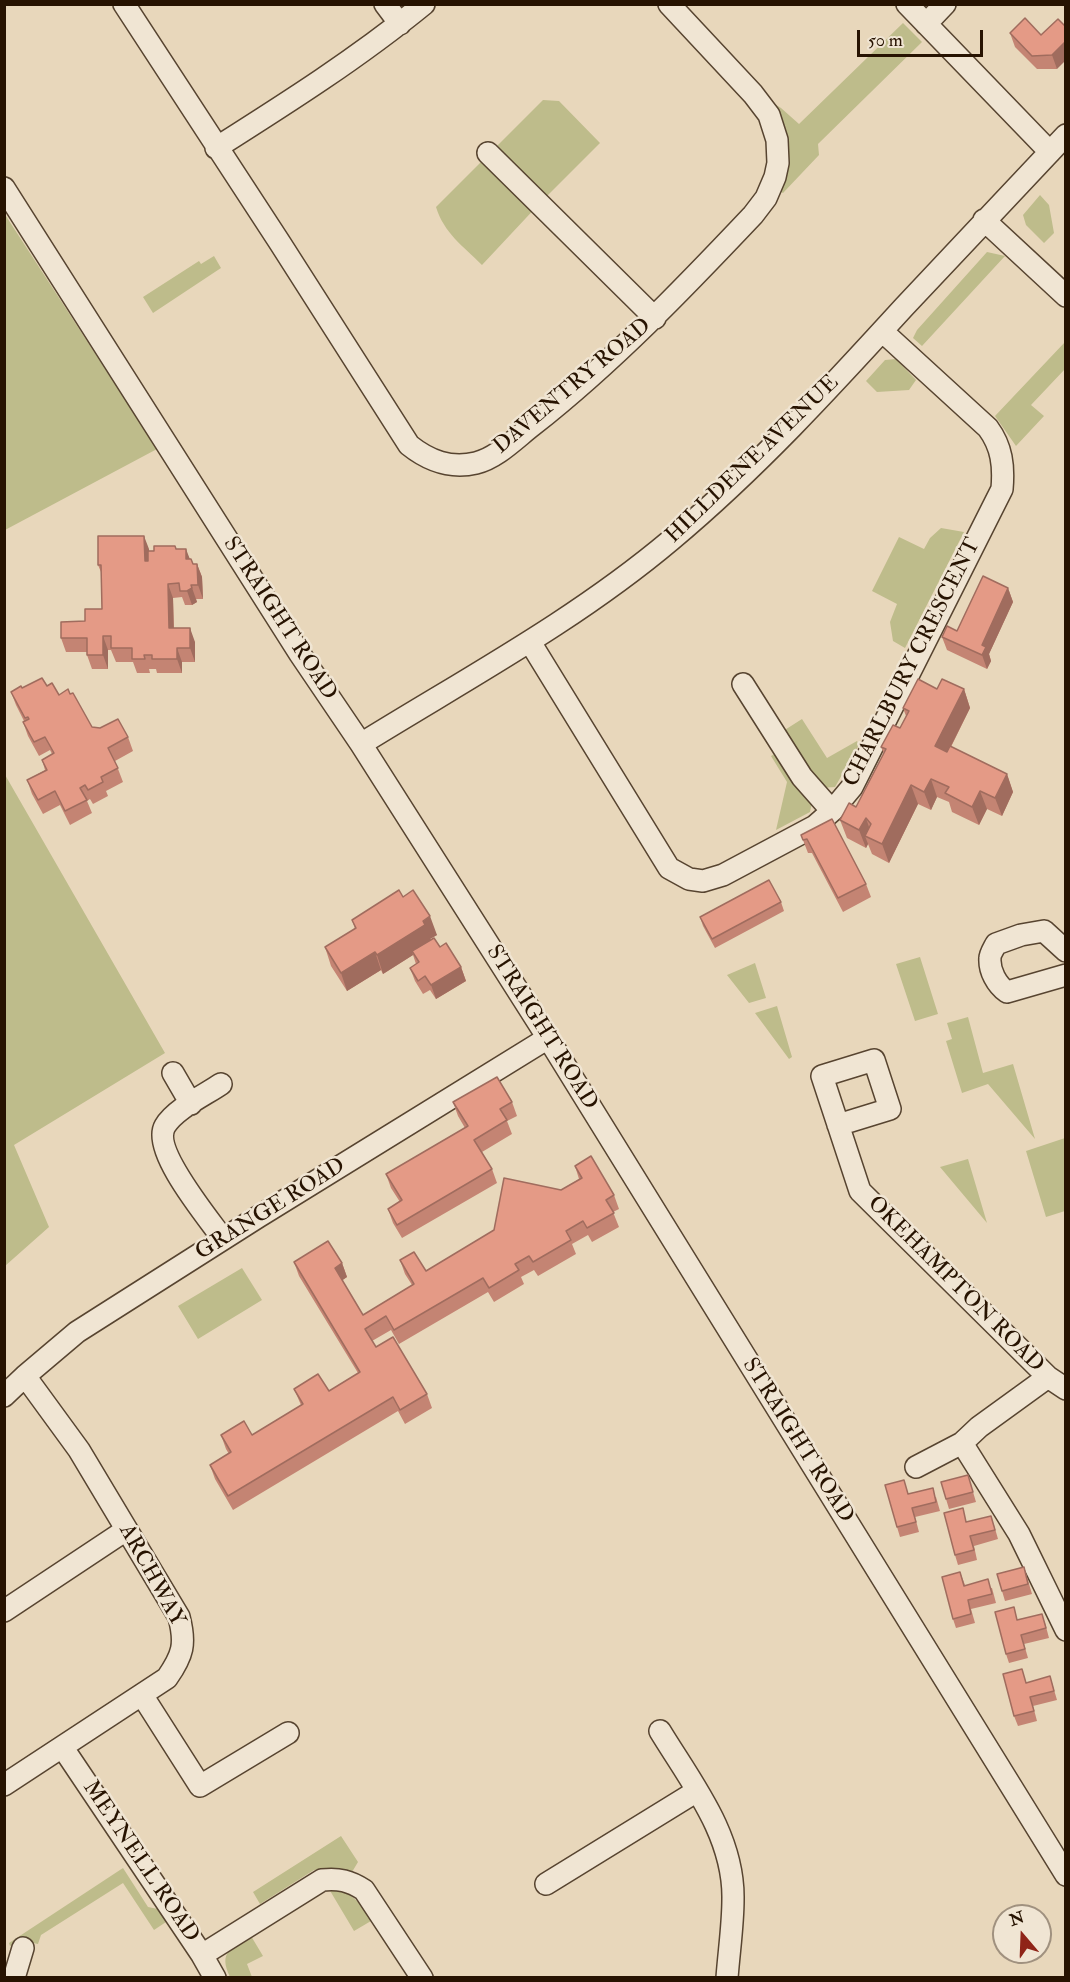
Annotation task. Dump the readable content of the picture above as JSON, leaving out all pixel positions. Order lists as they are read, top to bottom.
{
  "streets": {
    "street": [
      "DAVENTRY ROAD",
      "HILLDENE AVENUE",
      "STRAIGHT ROAD",
      "CHARLBURY CRESCENT",
      "GRANGE ROAD",
      "OKEHAMPTON ROAD",
      "ARCHWAY",
      "MEYNELL ROAD"
    ]
  },
  "crossings": [
    ["HILLDENE AVENUE", "STRAIGHT ROAD"],
    ["HILLDENE AVENUE", "CHARLBURY CRESCENT"],
    ["STRAIGHT ROAD", "GRANGE ROAD"],
    ["GRANGE ROAD", "ARCHWAY"],
    ["ARCHWAY", "MEYNELL ROAD"]
  ],
  "scale_bar": "50 m",
  "north": "top"
}
